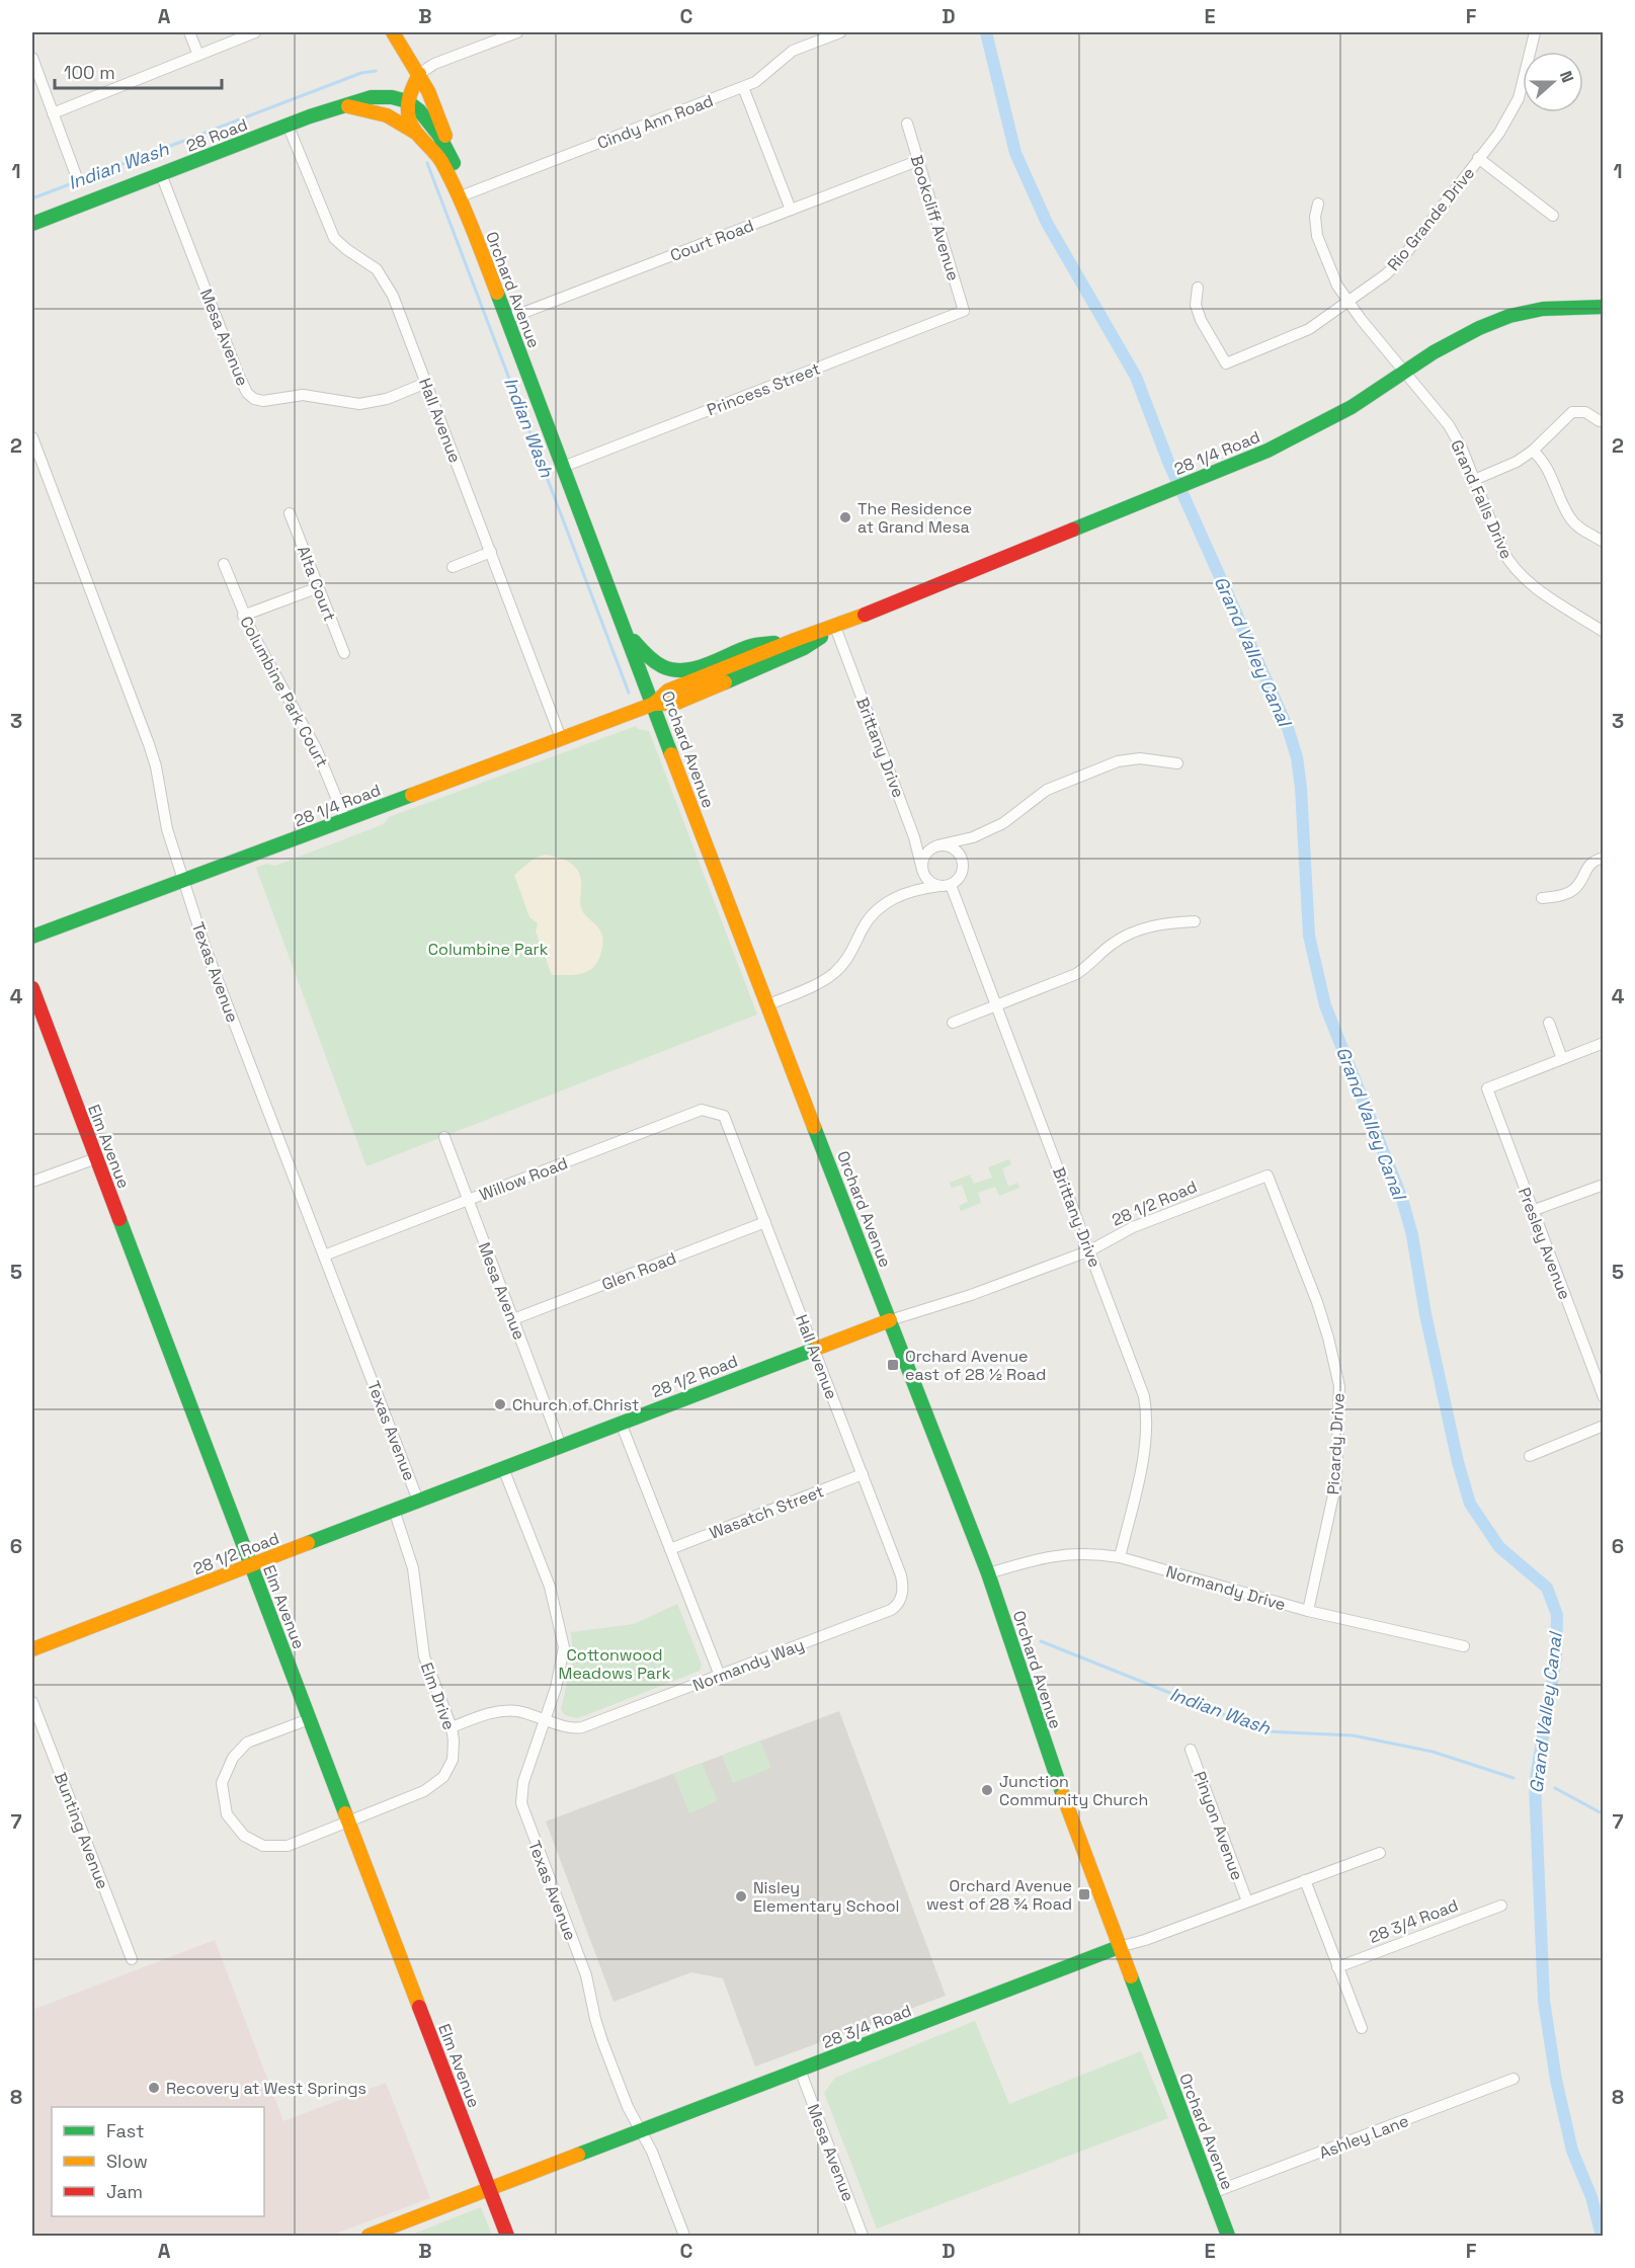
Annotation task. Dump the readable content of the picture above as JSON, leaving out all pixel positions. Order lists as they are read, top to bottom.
{
  "streets": {
    "main road": [
      "28 Road",
      "Orchard Avenue",
      "28 1/4 Road",
      "Elm Avenue",
      "28 1/2 Road",
      "28 3/4 Road"
    ],
    "street": [
      "Cindy Ann Road",
      "Bookcliff Avenue",
      "Rio Grande Drive",
      "Court Road",
      "Mesa Avenue",
      "Princess Street",
      "Hall Avenue",
      "Grand Falls Drive",
      "Alta Court",
      "Columbine Park Court",
      "Brittany Drive",
      "Texas Avenue",
      "Willow Road",
      "Presley Avenue",
      "Glen Road",
      "Picardy Drive",
      "Wasatch Street",
      "Normandy Drive",
      "Normandy Way",
      "Elm Drive",
      "Pinyon Avenue",
      "Bunting Avenue",
      "Ashley Lane"
    ]
  },
  "crossings": [
    ["Cindy Ann Road", "Orchard Avenue"],
    ["28 Road", "Orchard Avenue"],
    ["28 Road", "Mesa Avenue"],
    ["28 Road", "Hall Avenue"],
    ["Bookcliff Avenue", "Court Road"],
    ["Bookcliff Avenue", "Princess Street"],
    ["Rio Grande Drive", "Grand Falls Drive"],
    ["Court Road", "Orchard Avenue"],
    ["Orchard Avenue", "Princess Street"],
    ["Orchard Avenue", "28 1/4 Road"],
    ["Orchard Avenue", "28 1/2 Road"],
    ["Orchard Avenue", "Normandy Drive"],
    ["Orchard Avenue", "28 3/4 Road"],
    ["Orchard Avenue", "Ashley Lane"],
    ["Mesa Avenue", "Hall Avenue"],
    ["Mesa Avenue", "Willow Road"],
    ["Mesa Avenue", "28 1/2 Road"],
    ["Mesa Avenue", "Glen Road"],
    ["Mesa Avenue", "28 3/4 Road"],
    ["Hall Avenue", "28 1/4 Road"],
    ["Hall Avenue", "Willow Road"],
    ["Hall Avenue", "28 1/2 Road"],
    ["Hall Avenue", "Glen Road"],
    ["Hall Avenue", "Wasatch Street"],
    ["Hall Avenue", "Normandy Way"],
    ["28 1/4 Road", "Grand Falls Drive"],
    ["28 1/4 Road", "Columbine Park Court"],
    ["28 1/4 Road", "Brittany Drive"],
    ["28 1/4 Road", "Texas Avenue"],
    ["Brittany Drive", "28 1/2 Road"],
    ["Brittany Drive", "Normandy Drive"],
    ["Texas Avenue", "Willow Road"],
    ["Texas Avenue", "28 1/2 Road"],
    ["Texas Avenue", "Normandy Way"],
    ["Texas Avenue", "28 3/4 Road"],
    ["Elm Avenue", "28 1/2 Road"],
    ["Elm Avenue", "Elm Drive"],
    ["Elm Avenue", "28 3/4 Road"],
    ["28 1/2 Road", "Picardy Drive"],
    ["28 1/2 Road", "Elm Drive"],
    ["Picardy Drive", "Normandy Drive"],
    ["Normandy Way", "Elm Drive"],
    ["Pinyon Avenue", "28 3/4 Road"]
  ],
  "water": ["Indian Wash", "Grand Valley Canal"],
  "parks": ["Columbine Park", "Cottonwood Meadows Park"],
  "places": {
    "other": [
      "The Residence at Grand Mesa",
      "Church of Christ",
      "Junction Community Church",
      "Nisley Elementary School",
      "Recovery at West Springs"
    ],
    "transit": ["Orchard Avenue east of 28 ½ Road", "Orchard Avenue west of 28 ¾ Road"]
  },
  "legend": ["Fast", "Slow", "Jam"],
  "scale_bar": "100 m",
  "north": "right",
  "grid": {
    "columns": [
      "A",
      "B",
      "C",
      "D",
      "E",
      "F"
    ],
    "rows": [
      "1",
      "2",
      "3",
      "4",
      "5",
      "6",
      "7",
      "8"
    ]
  }
}
